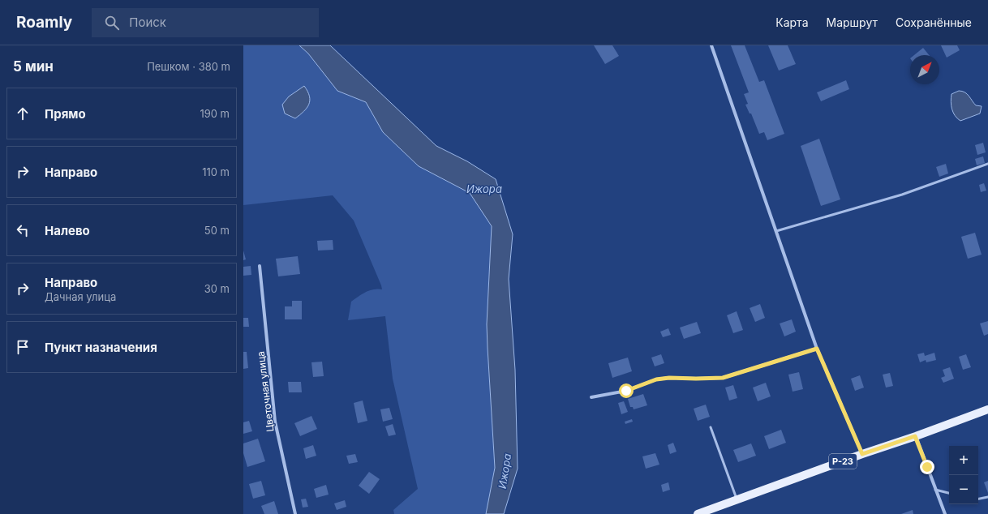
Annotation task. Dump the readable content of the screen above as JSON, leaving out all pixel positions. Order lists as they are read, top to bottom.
{
  "streets": {
    "main road": ["Р-23"],
    "street": ["Цветочная улица"]
  },
  "water": ["Ижора"],
  "north": "top right",
  "page": {
    "header": "Roamly",
    "search": "Поиск",
    "nav": ["Карта", "Маршрут", "Сохранённые"],
    "heading": ["5 мин", "Пешком · 380 m"],
    "list": [
      ["Прямо", "190 m"],
      ["Направо", "110 m"],
      ["Налево", "50 m"],
      ["Направо", "Дачная улица", "30 m"],
      "Пункт назначения"
    ],
    "map_buttons": ["+", "−"]
  }
}
